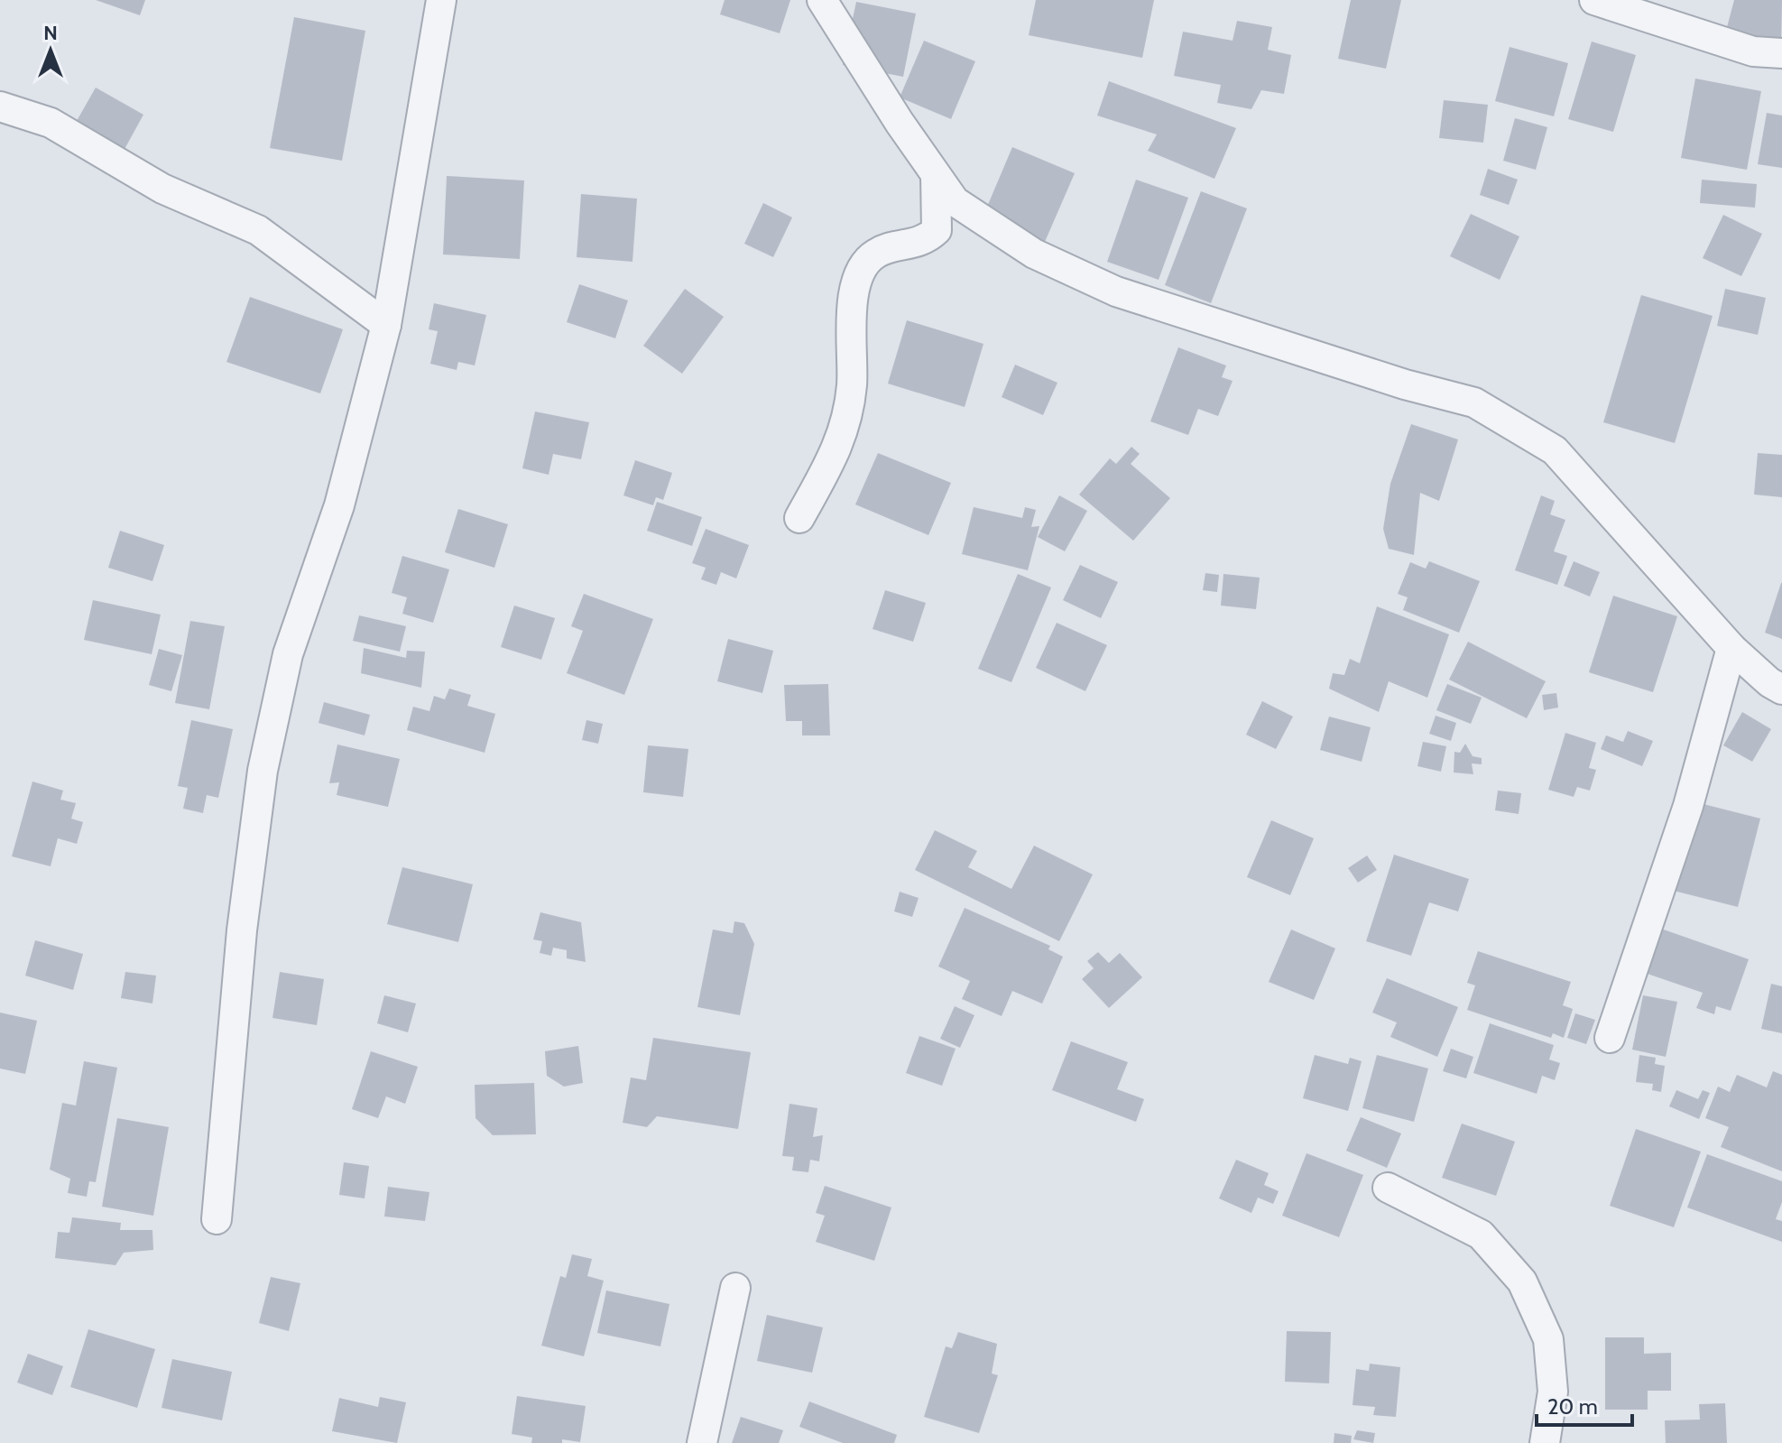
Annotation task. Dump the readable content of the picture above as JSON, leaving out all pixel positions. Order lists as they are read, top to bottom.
{
  "scale_bar": "20 m",
  "north": "top"
}
